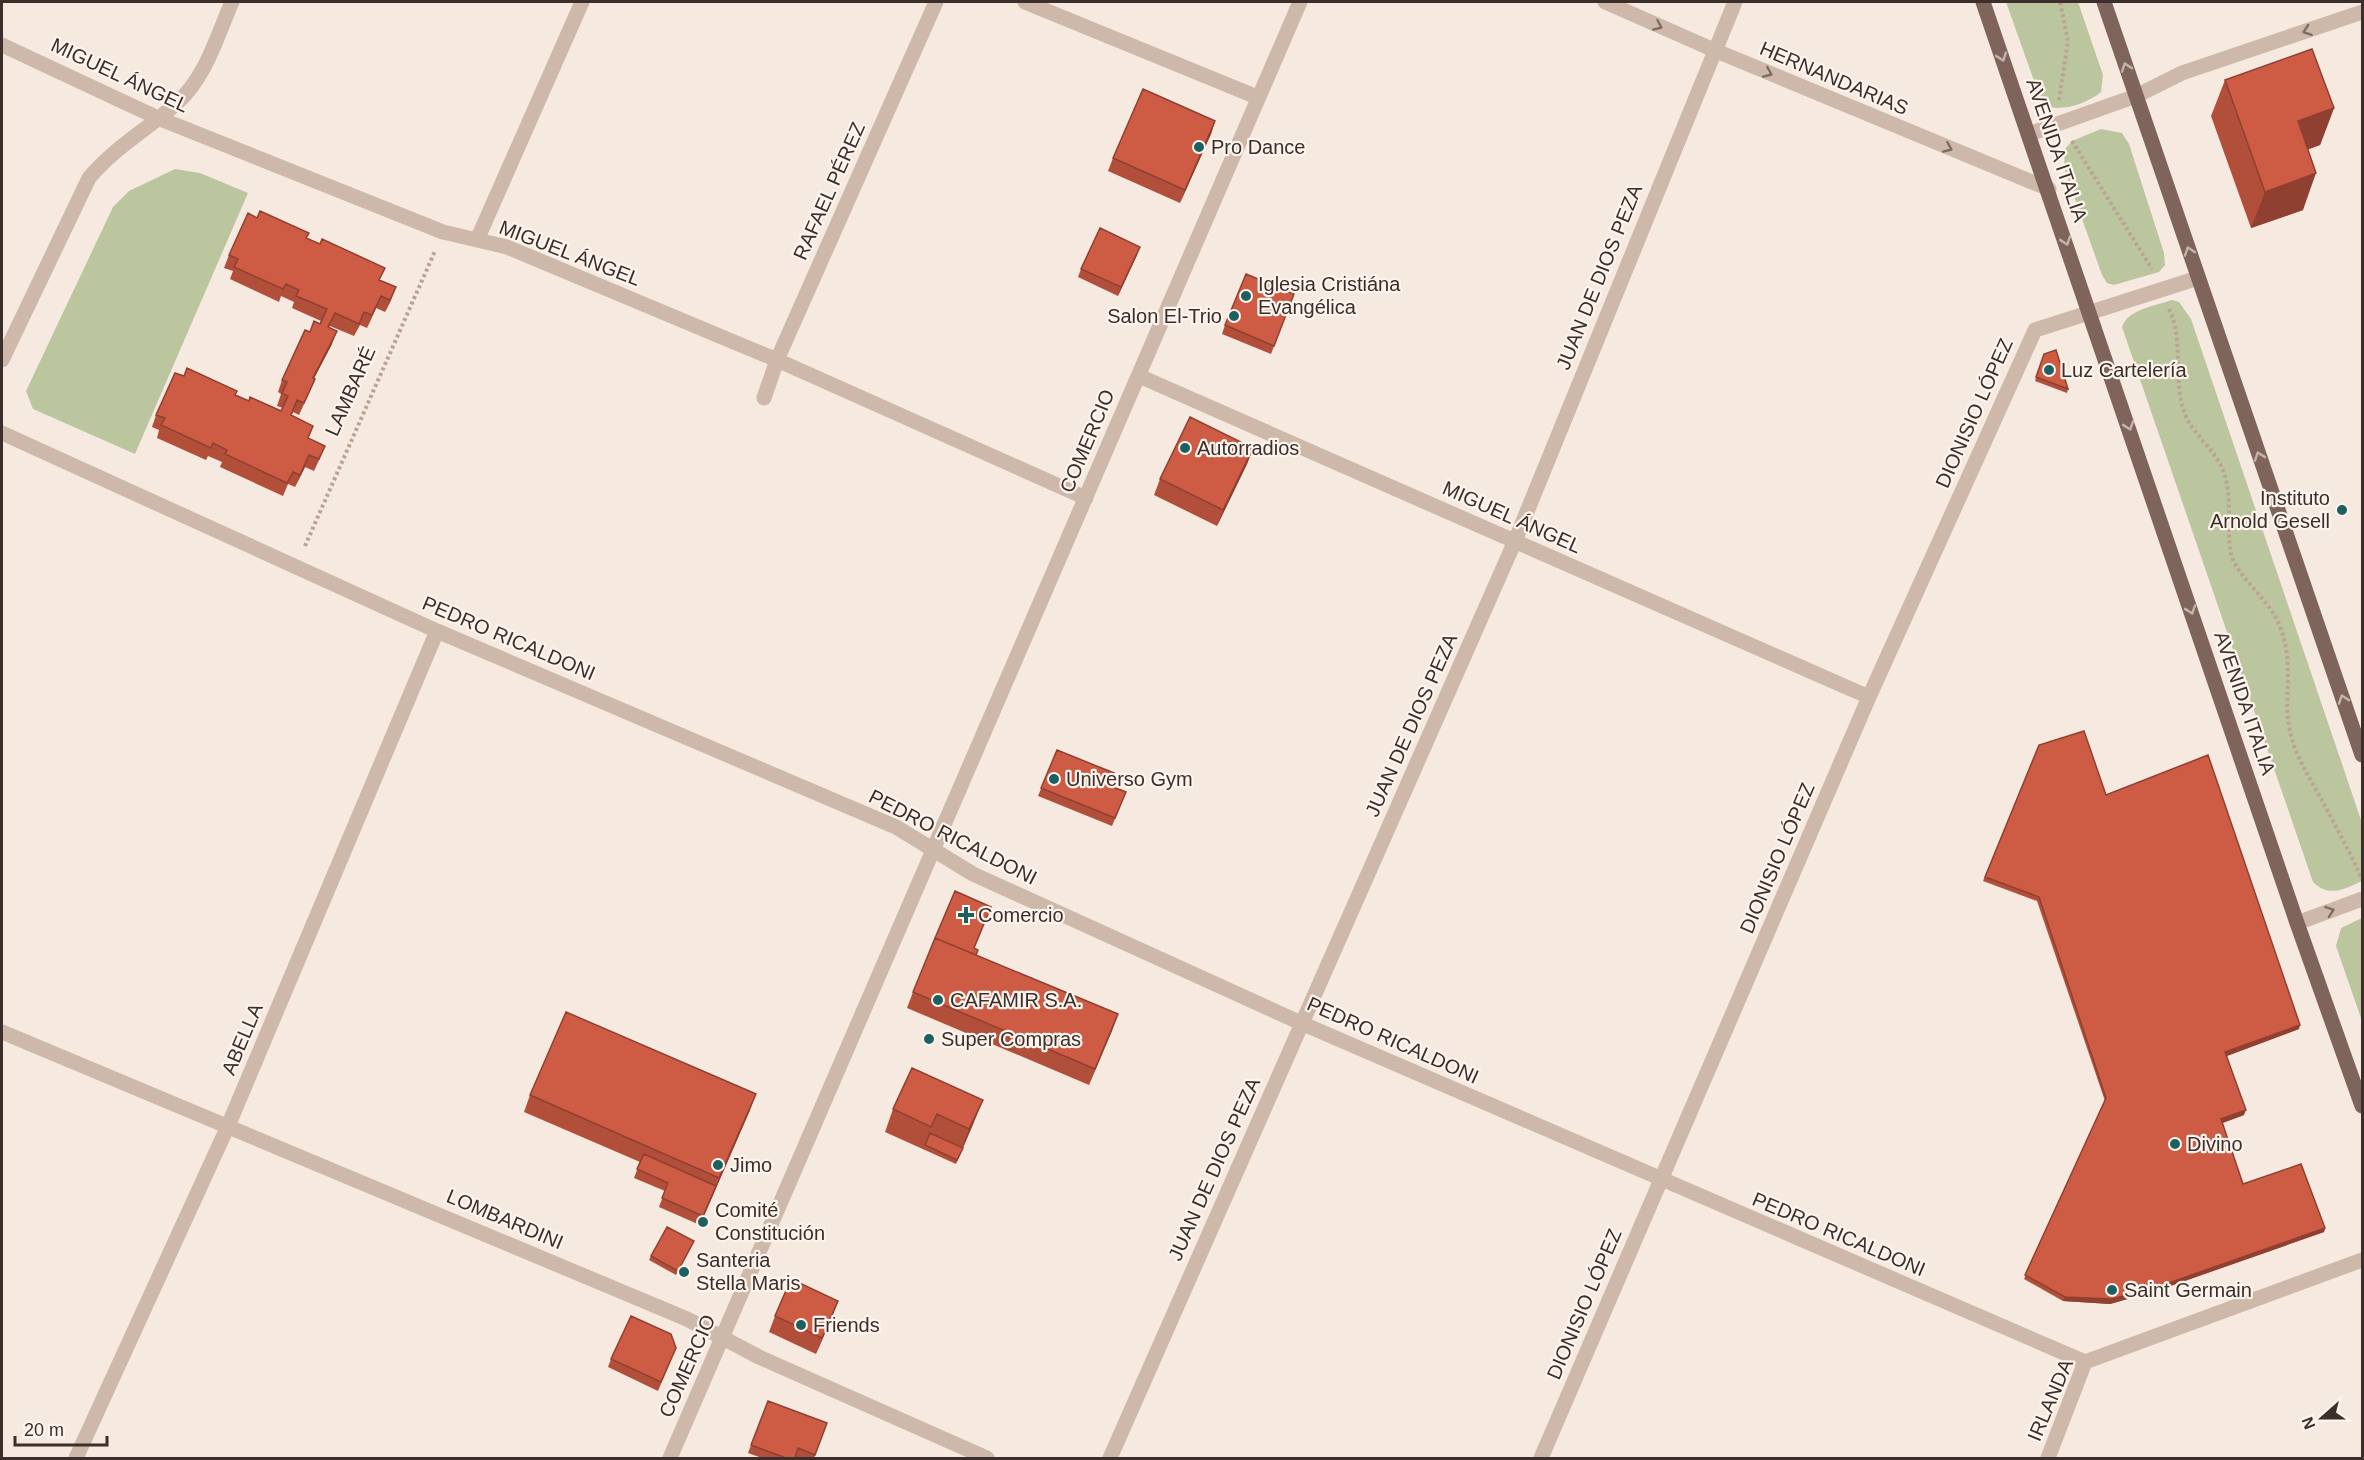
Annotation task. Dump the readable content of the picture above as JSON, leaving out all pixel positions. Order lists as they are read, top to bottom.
{
  "streets": {
    "main road": ["AVENIDA ITALIA"],
    "street": [
      "MIGUEL ÁNGEL",
      "HERNANDARIAS",
      "RAFAEL PÉREZ",
      "JUAN DE DIOS PEZA",
      "DIONISIO LÓPEZ",
      "COMERCIO",
      "PEDRO RICALDONI",
      "ABELLA",
      "LOMBARDINI",
      "IRLANDA"
    ],
    "path": ["LAMBARÉ"]
  },
  "crossings": [
    ["MIGUEL ÁNGEL", "RAFAEL PÉREZ"],
    ["MIGUEL ÁNGEL", "JUAN DE DIOS PEZA"],
    ["MIGUEL ÁNGEL", "LAMBARÉ"],
    ["MIGUEL ÁNGEL", "DIONISIO LÓPEZ"],
    ["MIGUEL ÁNGEL", "COMERCIO"],
    ["HERNANDARIAS", "AVENIDA ITALIA"],
    ["HERNANDARIAS", "JUAN DE DIOS PEZA"],
    ["AVENIDA ITALIA", "DIONISIO LÓPEZ"],
    ["JUAN DE DIOS PEZA", "PEDRO RICALDONI"],
    ["LAMBARÉ", "PEDRO RICALDONI"],
    ["DIONISIO LÓPEZ", "PEDRO RICALDONI"],
    ["COMERCIO", "PEDRO RICALDONI"],
    ["COMERCIO", "LOMBARDINI"],
    ["PEDRO RICALDONI", "ABELLA"],
    ["PEDRO RICALDONI", "IRLANDA"],
    ["ABELLA", "LOMBARDINI"]
  ],
  "one_way": ["HERNANDARIAS"],
  "places": {
    "other": [
      "Pro Dance",
      "Iglesia Cristiána Evangélica",
      "Salon El-Trio",
      "Luz Cartelería",
      "Autorradios",
      "Instituto Arnold Gesell",
      "Universo Gym",
      "CAFAMIR S.A.",
      "Super Compras",
      "Divino",
      "Jimo",
      "Comité Constitución",
      "Santeria Stella Maris",
      "Saint Germain",
      "Friends"
    ],
    "health": ["Comercio"]
  },
  "scale_bar": "20 m",
  "north": "left"
}
